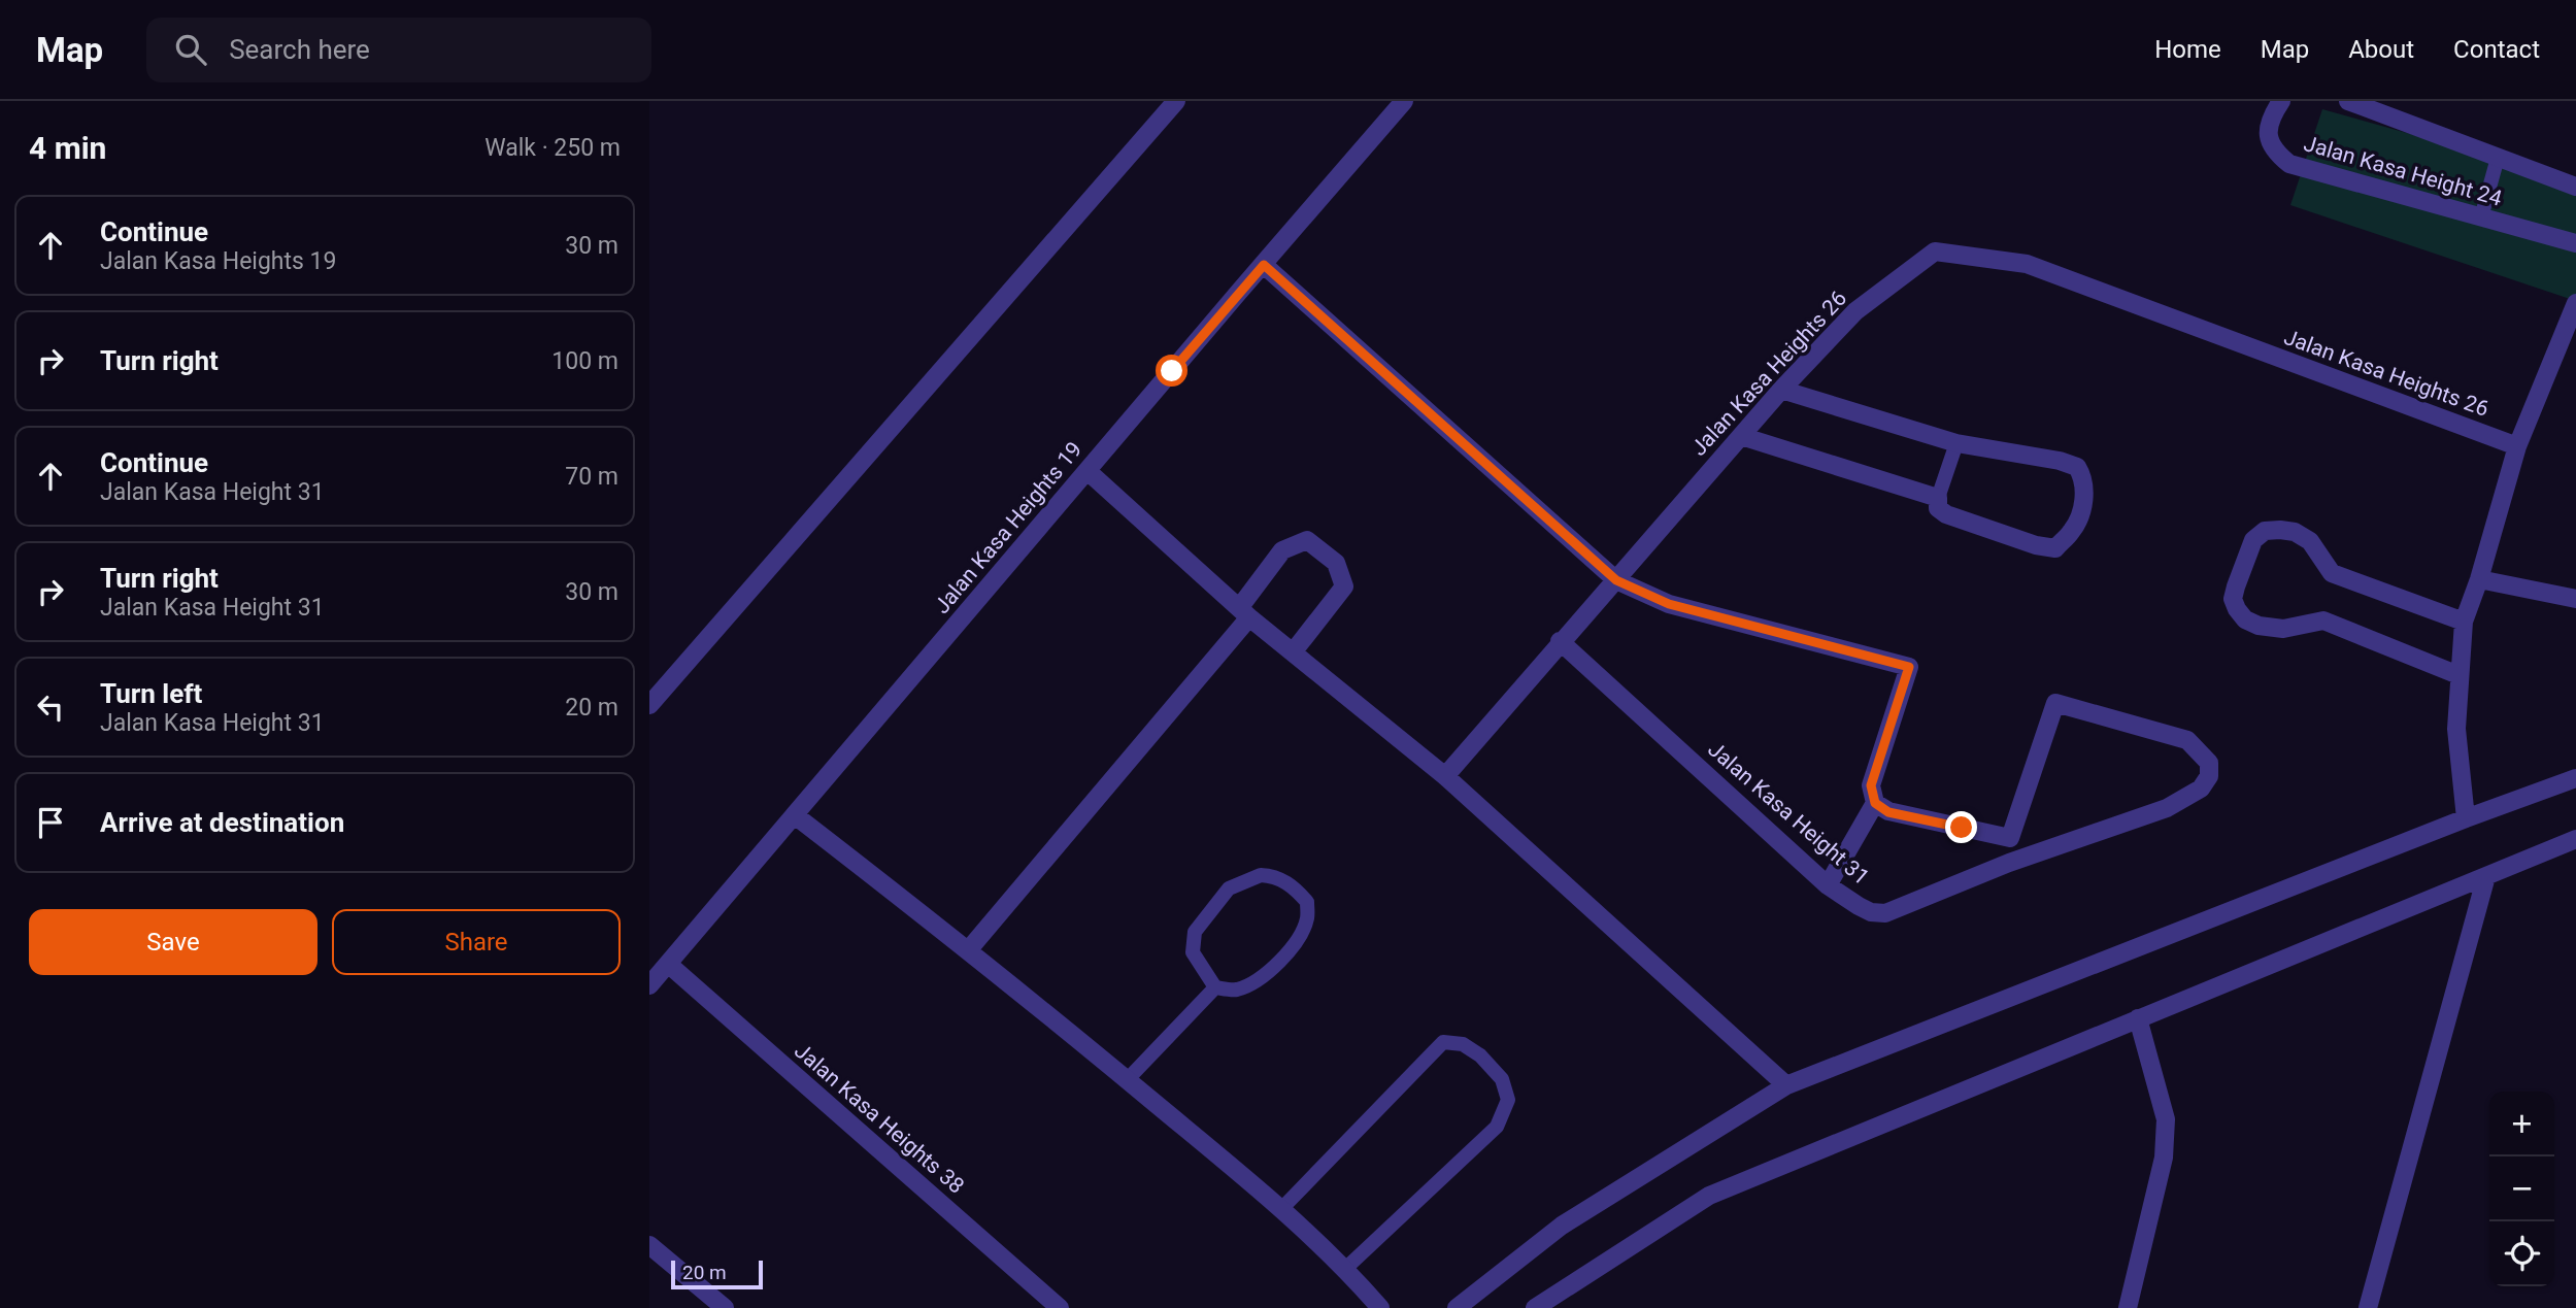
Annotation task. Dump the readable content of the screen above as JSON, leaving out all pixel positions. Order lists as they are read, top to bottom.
{
  "streets": {
    "street": [
      "Jalan Kasa Height 24",
      "Jalan Kasa Heights 26",
      "Jalan Kasa Heights 19",
      "Jalan Kasa Height 31",
      "Jalan Kasa Heights 38"
    ]
  },
  "crossings": [
    ["Jalan Kasa Heights 26", "Jalan Kasa Height 31"],
    ["Jalan Kasa Heights 19", "Jalan Kasa Heights 38"]
  ],
  "scale_bar": "20 m",
  "page": {
    "header": "Map",
    "search": "Search here",
    "nav": [
      "Home",
      "Map",
      "About",
      "Contact"
    ],
    "heading": ["4 min", "Walk · 250 m"],
    "list": [
      ["Continue", "Jalan Kasa Heights 19", "30 m"],
      ["Turn right", "100 m"],
      ["Continue", "Jalan Kasa Height 31", "70 m"],
      ["Turn right", "Jalan Kasa Height 31", "30 m"],
      ["Turn left", "Jalan Kasa Height 31", "20 m"],
      "Arrive at destination"
    ],
    "buttons": ["Save", "Share"],
    "map_buttons": ["+", "−"],
    "scale": "20 m"
  }
}
